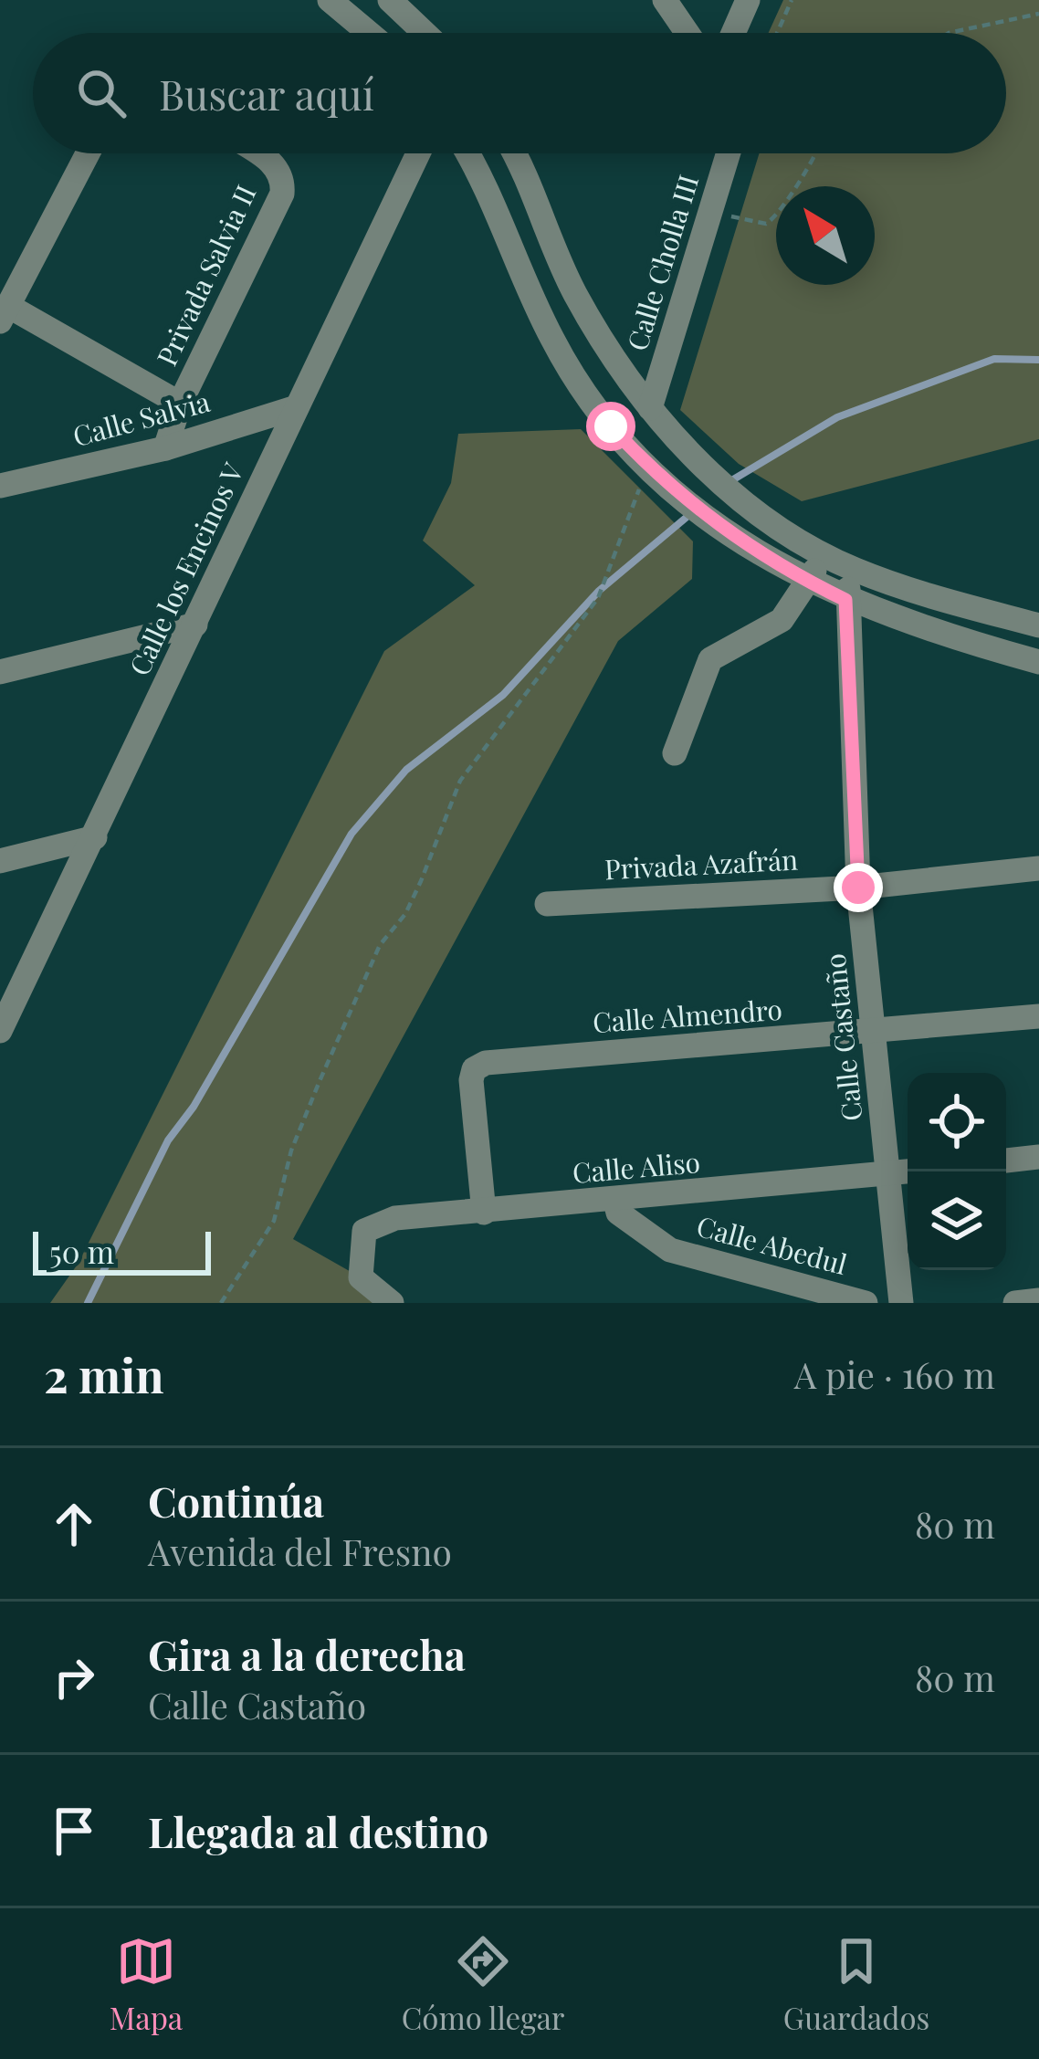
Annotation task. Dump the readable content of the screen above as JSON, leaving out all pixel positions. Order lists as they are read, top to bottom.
{
  "streets": {
    "street": [
      "Calle Cholla III",
      "Privada Salvia II",
      "Calle Salvia",
      "Calle los Encinos V",
      "Privada Azafrán",
      "Calle Almendro",
      "Calle Castaño",
      "Calle Aliso",
      "Calle Abedul"
    ]
  },
  "crossings": [
    ["Privada Salvia II", "Calle Salvia"],
    ["Calle Salvia", "Calle los Encinos V"],
    ["Privada Azafrán", "Calle Castaño"],
    ["Calle Almendro", "Calle Castaño"],
    ["Calle Almendro", "Calle Aliso"],
    ["Calle Castaño", "Calle Aliso"],
    ["Calle Aliso", "Calle Abedul"]
  ],
  "scale_bar": "50 m",
  "north": "top left",
  "page": {
    "search": "Buscar aquí",
    "scale": "50 m",
    "heading": ["2 min", "A pie · 160 m"],
    "list": [
      ["Continúa", "Avenida del Fresno", "80 m"],
      ["Gira a la derecha", "Calle Castaño", "80 m"],
      "Llegada al destino"
    ],
    "nav": ["Mapa", "Cómo llegar", "Guardados"]
  }
}
